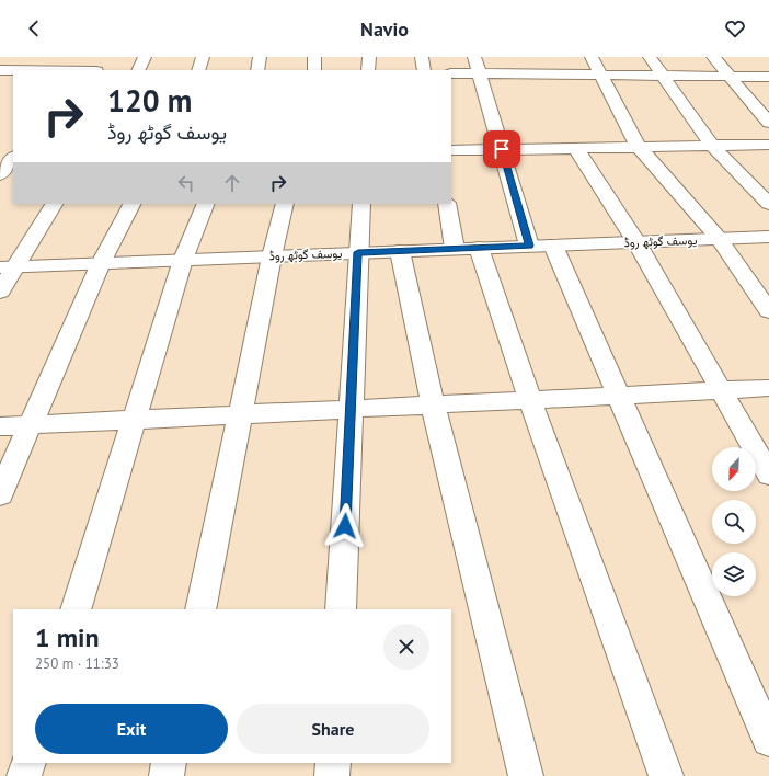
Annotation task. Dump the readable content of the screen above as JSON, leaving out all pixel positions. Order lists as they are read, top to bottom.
{
  "streets": {
    "street": ["یوسف گوٹھ روڈ"]
  },
  "north": "bottom left",
  "page": {
    "header": "Navio",
    "turn": ["120 m", "یوسف گوٹھ روڈ"],
    "heading": ["1 min", "250 m · 11:33"],
    "buttons": ["Exit", "Share"]
  }
}
